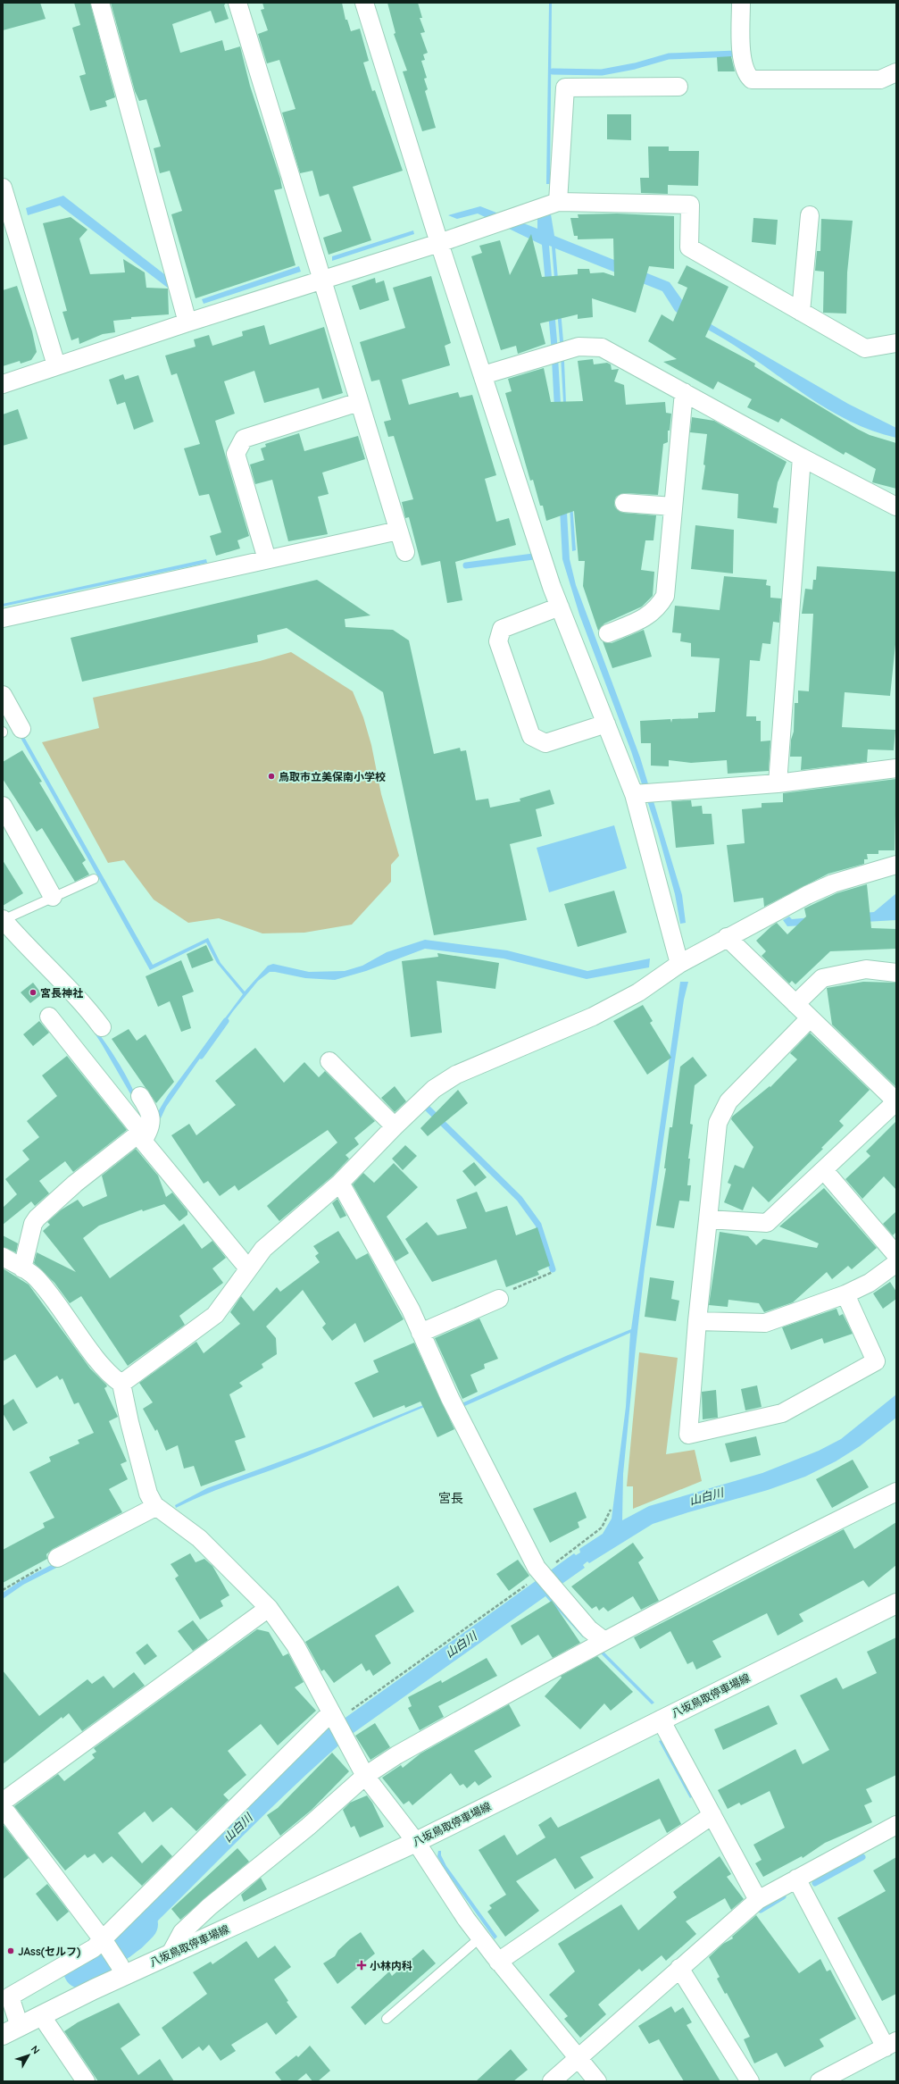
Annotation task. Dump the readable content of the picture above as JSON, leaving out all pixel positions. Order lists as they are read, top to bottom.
{
  "streets": {
    "main road": ["八坂鳥取停車場線"]
  },
  "districts": ["宮長"],
  "water": ["山白川"],
  "places": {
    "other": ["鳥取市立美保南小学校", "宮長神社", "JAss(セルフ)"],
    "health": ["小林内科"]
  },
  "north": "top right"
}
